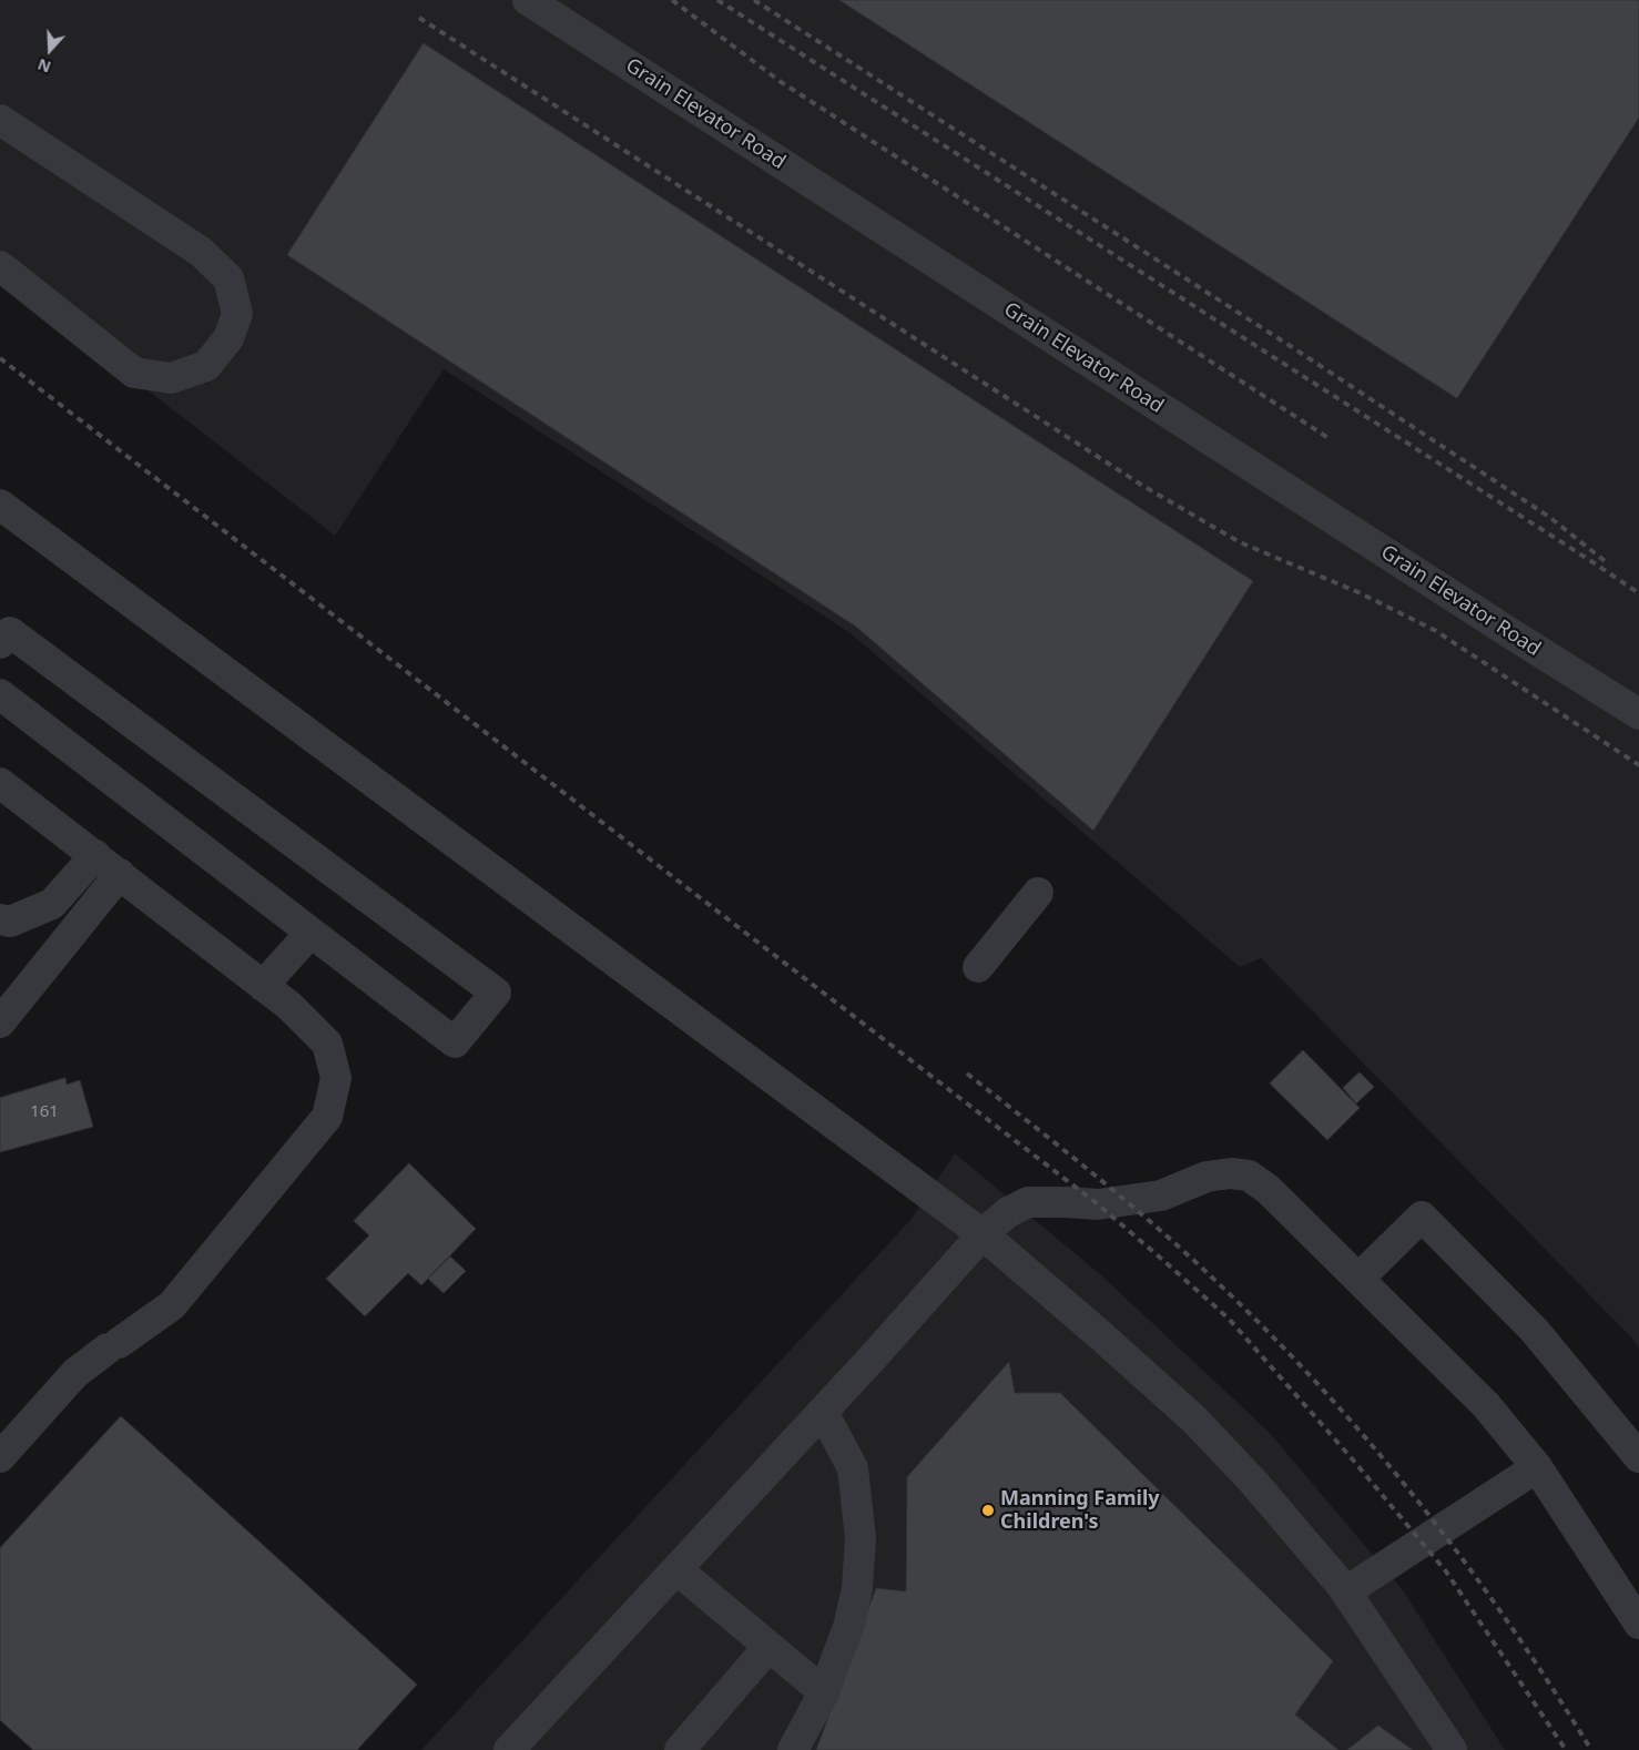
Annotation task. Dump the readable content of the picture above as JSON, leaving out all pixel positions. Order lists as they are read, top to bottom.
{
  "streets": {
    "street": ["Grain Elevator Road"]
  },
  "places": ["Manning Family Children's"],
  "house_numbers": ["161"],
  "north": "bottom"
}
